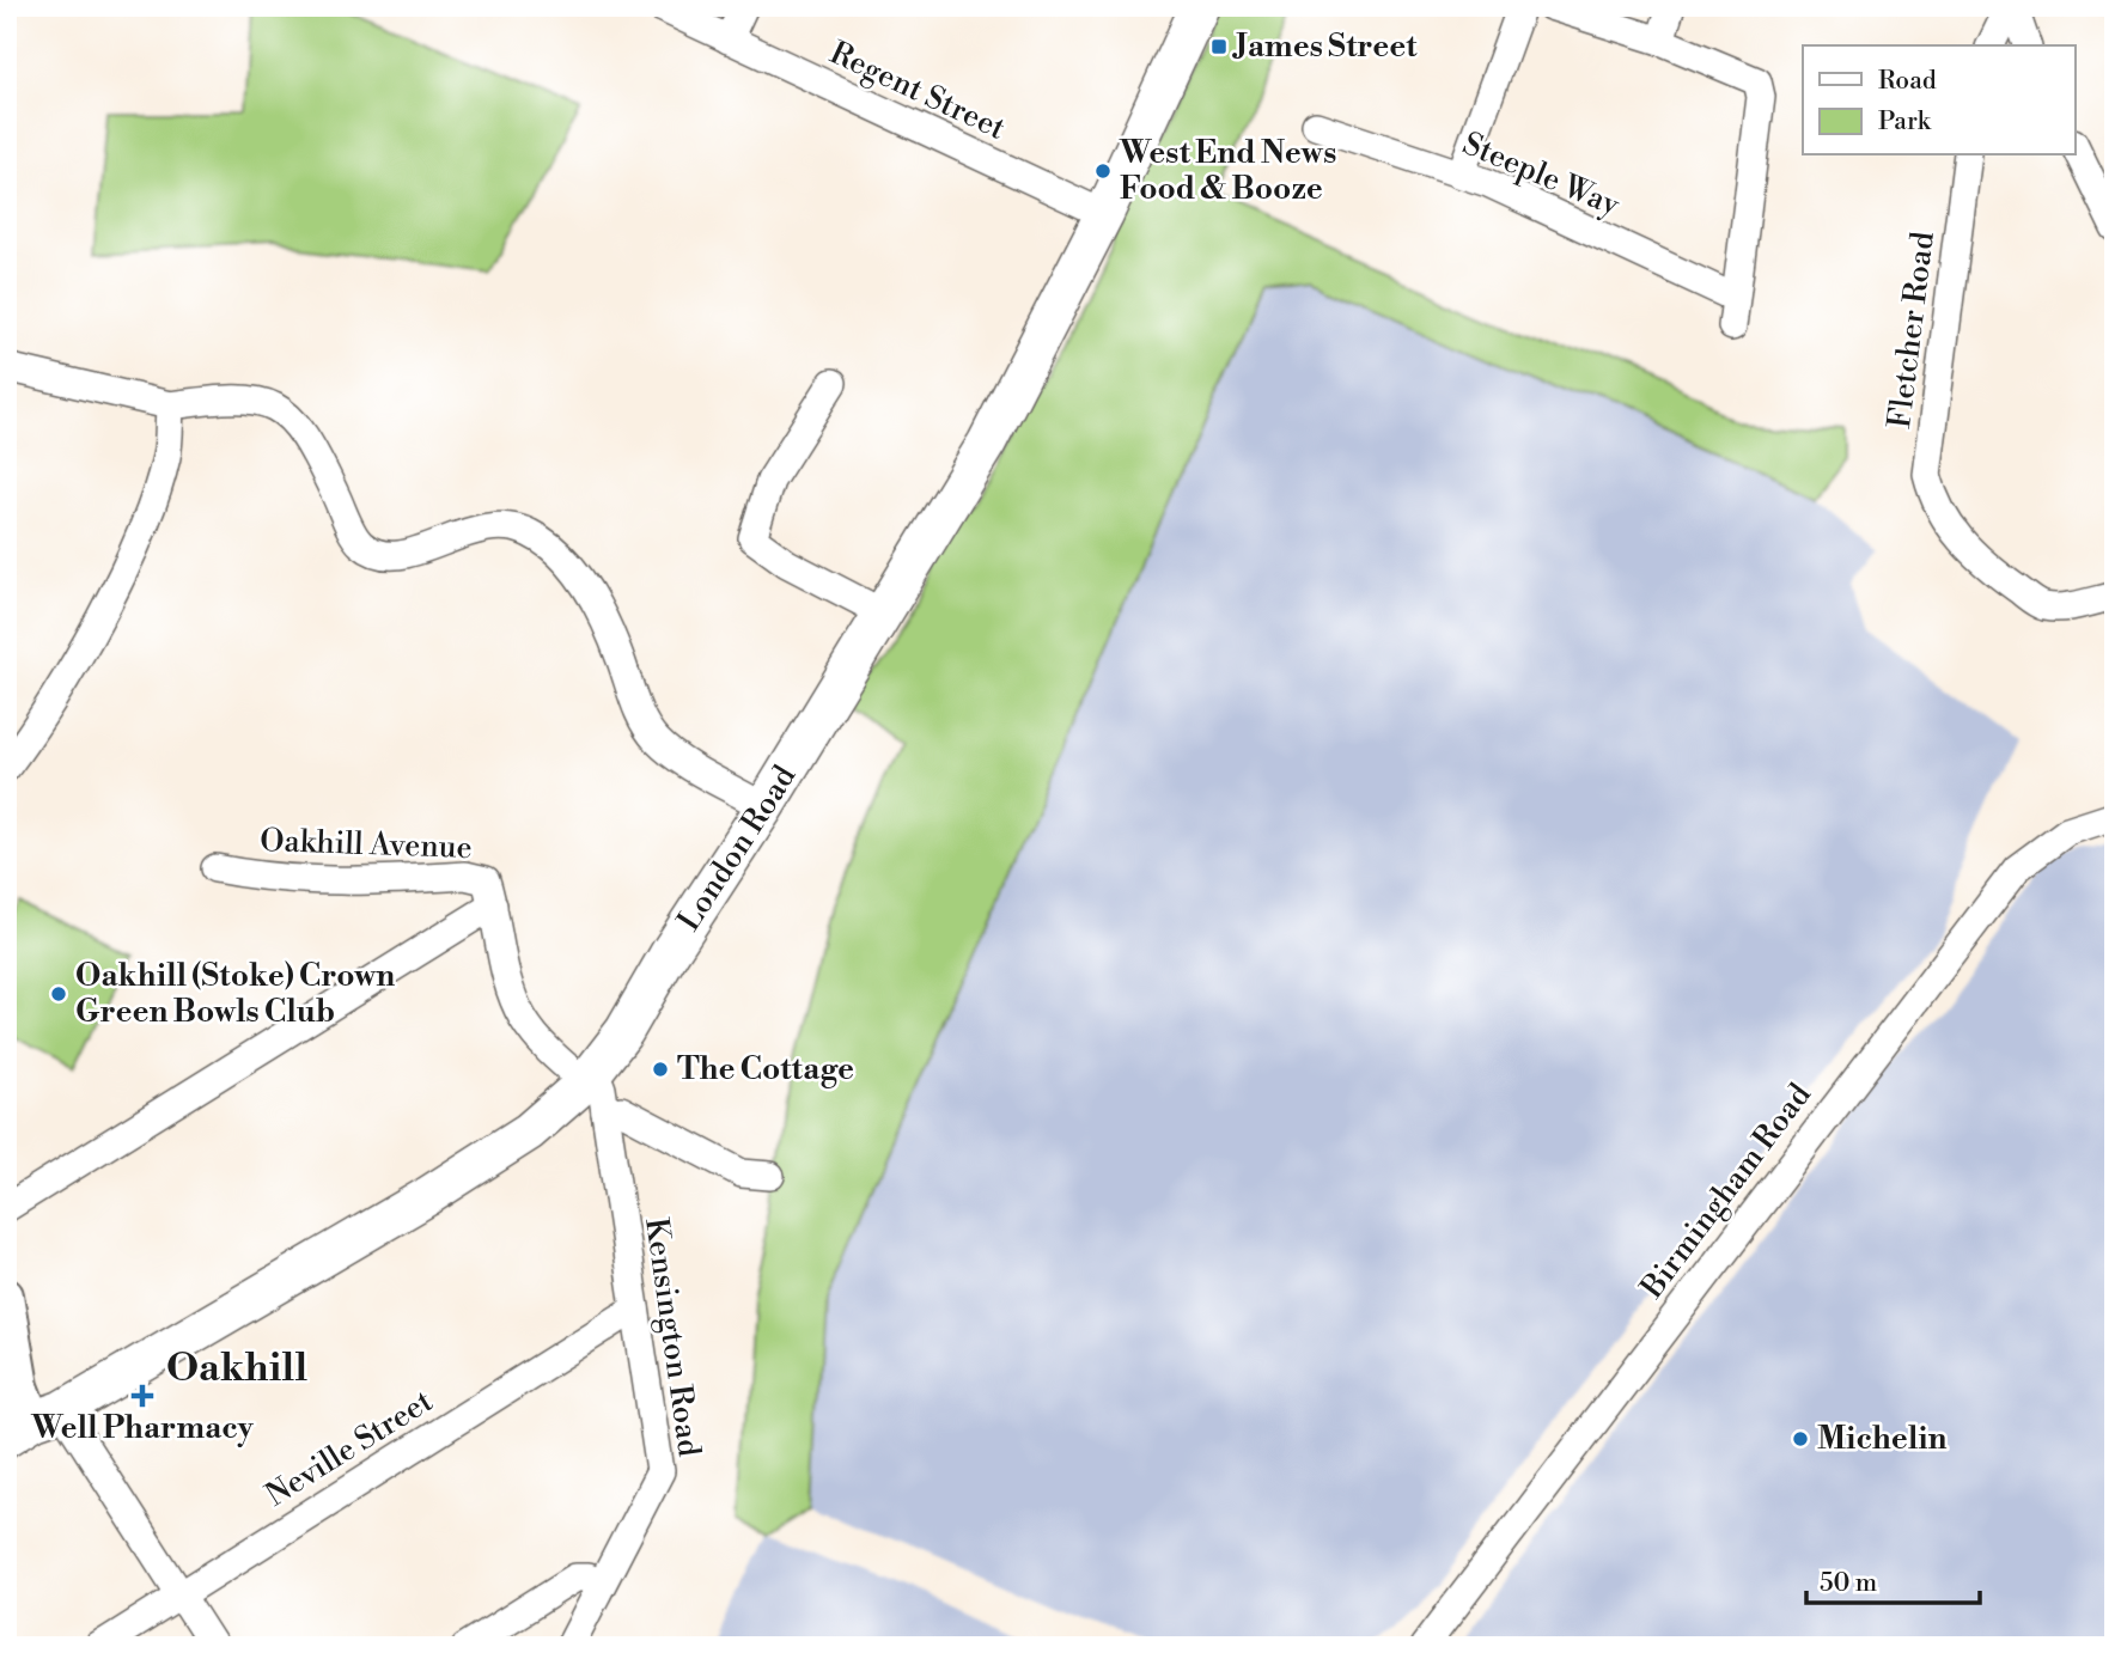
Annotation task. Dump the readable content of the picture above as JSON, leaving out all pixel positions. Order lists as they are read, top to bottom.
{
  "streets": {
    "main road": ["London Road"],
    "street": [
      "Regent Street",
      "Steeple Way",
      "Fletcher Road",
      "Oakhill Avenue",
      "Birmingham Road",
      "Kensington Road",
      "Neville Street"
    ]
  },
  "crossings": [
    ["Regent Street", "London Road"],
    ["Oakhill Avenue", "London Road"],
    ["Oakhill Avenue", "Kensington Road"],
    ["London Road", "Kensington Road"],
    ["Kensington Road", "Neville Street"]
  ],
  "districts": ["Oakhill"],
  "places": {
    "transit": ["James Street"],
    "other": [
      "West End News Food & Booze",
      "Oakhill (Stoke) Crown Green Bowls Club",
      "The Cottage",
      "Michelin"
    ],
    "health": ["Well Pharmacy"]
  },
  "legend": ["Road", "Park"],
  "scale_bar": "50 m"
}
